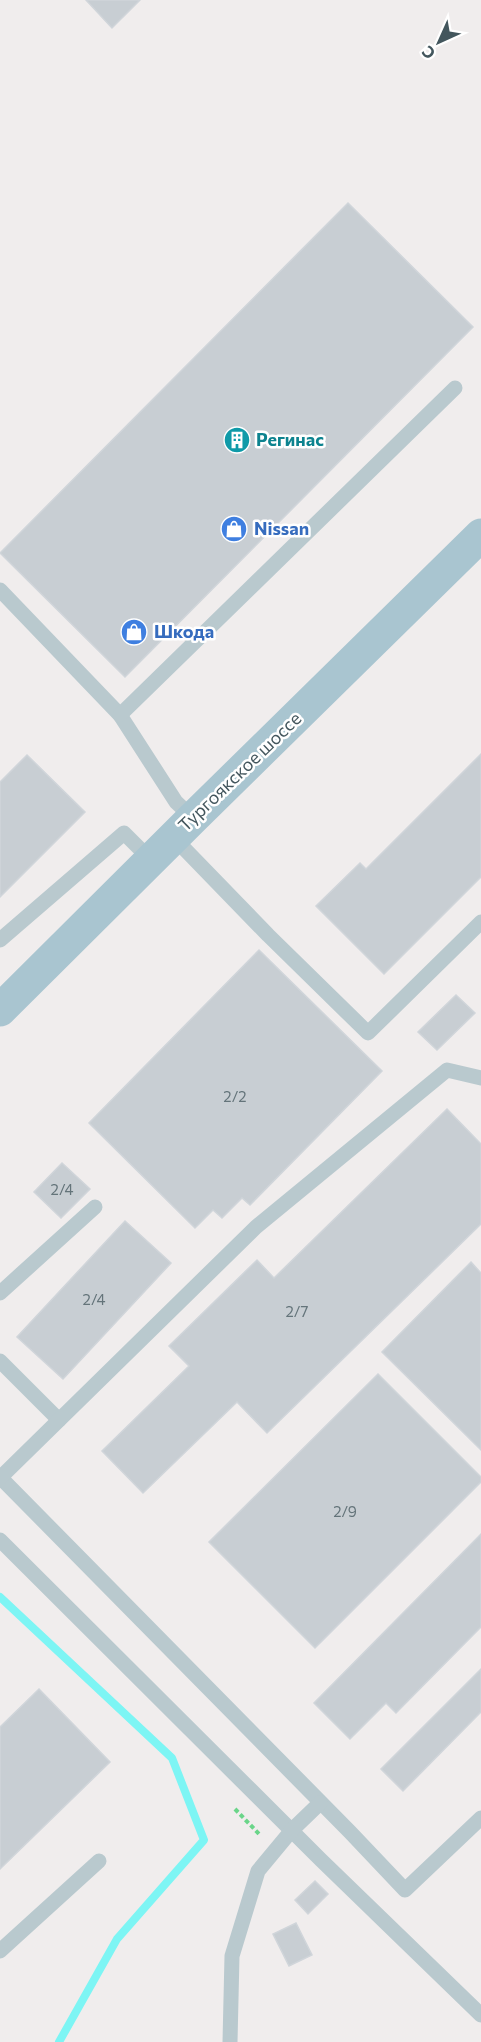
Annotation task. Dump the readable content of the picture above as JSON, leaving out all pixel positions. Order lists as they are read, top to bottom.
{
  "streets": {
    "main road": ["Тургоякское шоссе"]
  },
  "places": {
    "building": ["Регинас"],
    "shop": ["Nissan", "Шкода"]
  },
  "house_numbers": [
    "2/2",
    "2/4",
    "2/4",
    "2/7",
    "2/9"
  ],
  "north": "bottom left"
}
